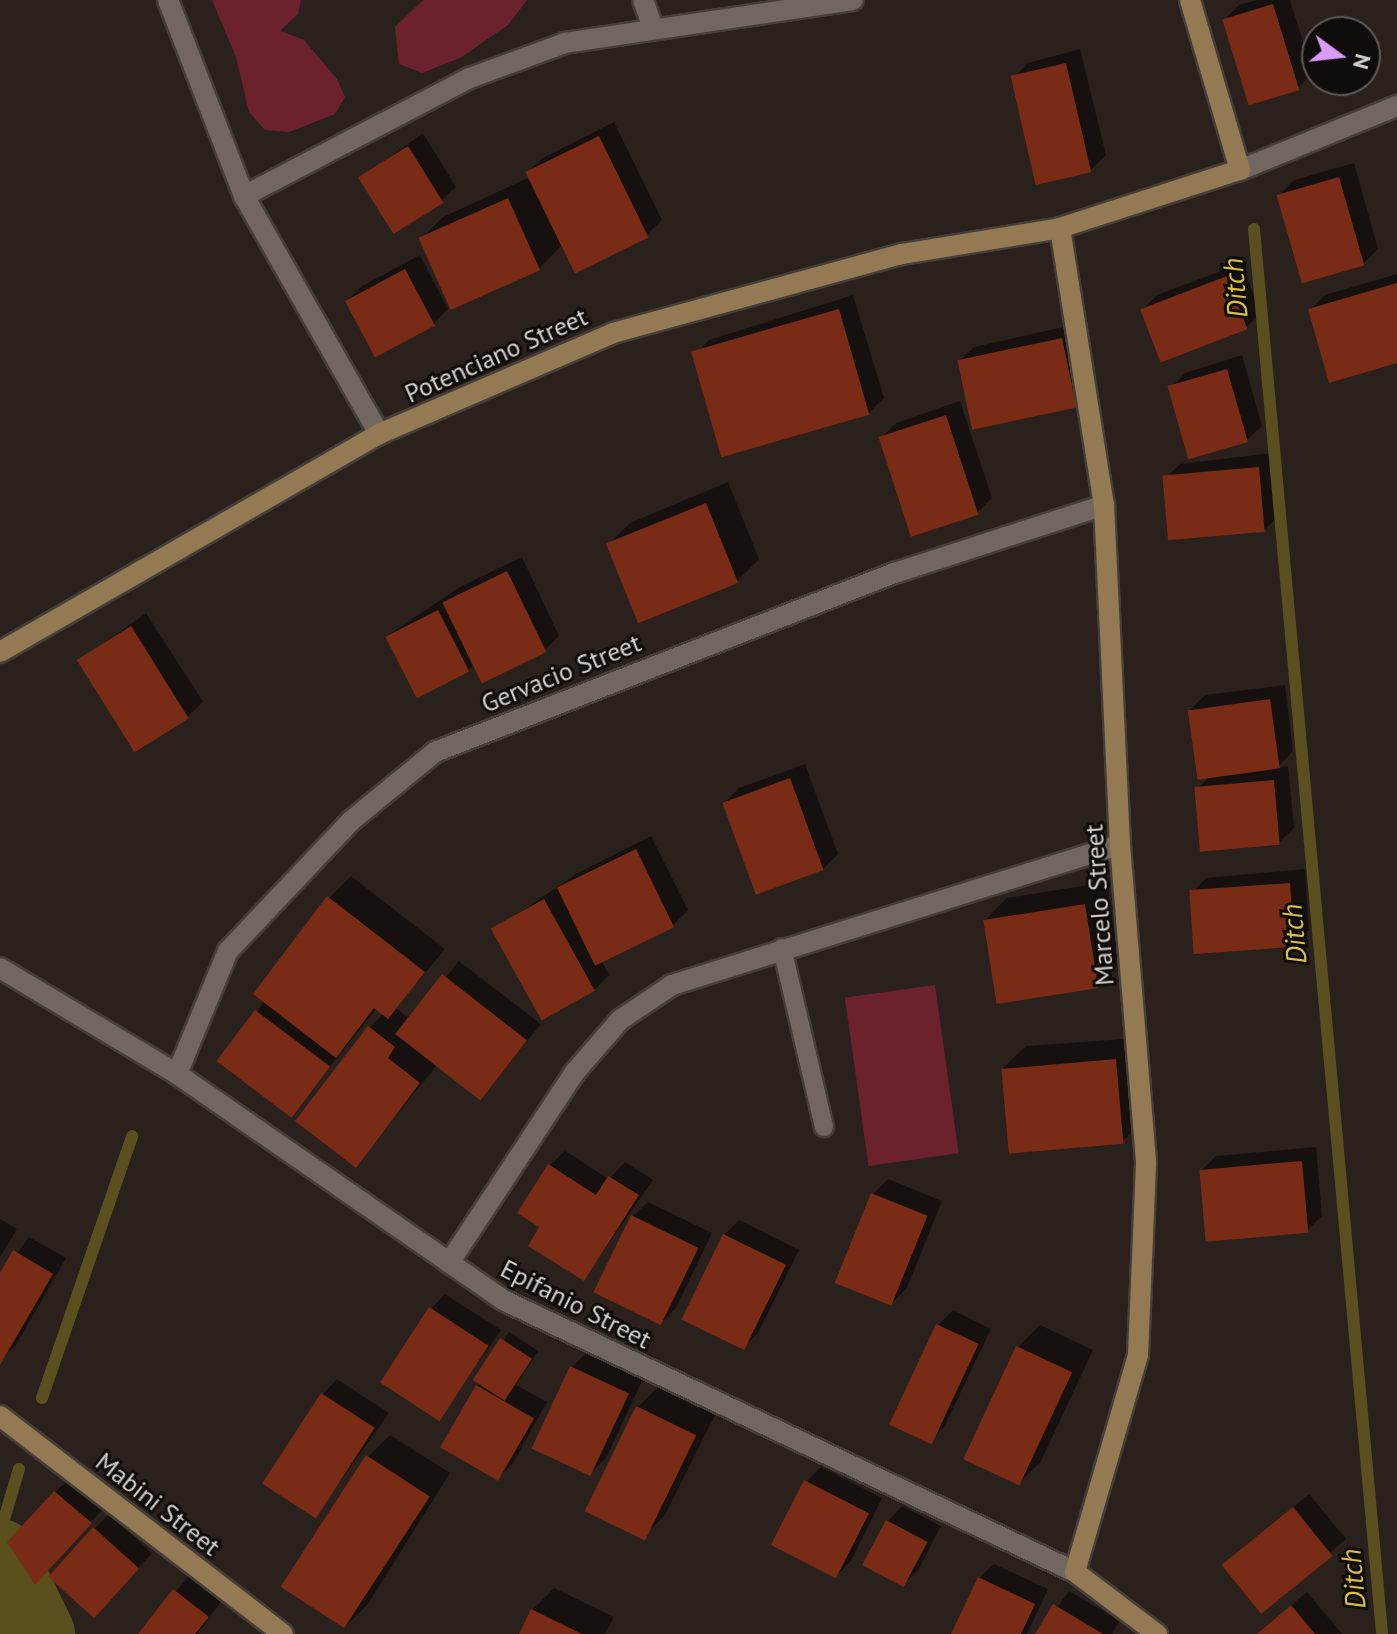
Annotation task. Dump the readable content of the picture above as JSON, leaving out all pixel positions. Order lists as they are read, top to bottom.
{
  "streets": {
    "street": [
      "Potenciano Street",
      "Gervacio Street",
      "Marcelo Street",
      "Epifanio Street",
      "Mabini Street"
    ]
  },
  "crossings": [
    ["Potenciano Street", "Marcelo Street"],
    ["Gervacio Street", "Marcelo Street"],
    ["Gervacio Street", "Epifanio Street"],
    ["Marcelo Street", "Epifanio Street"]
  ],
  "water": ["Ditch"],
  "north": "right"
}
